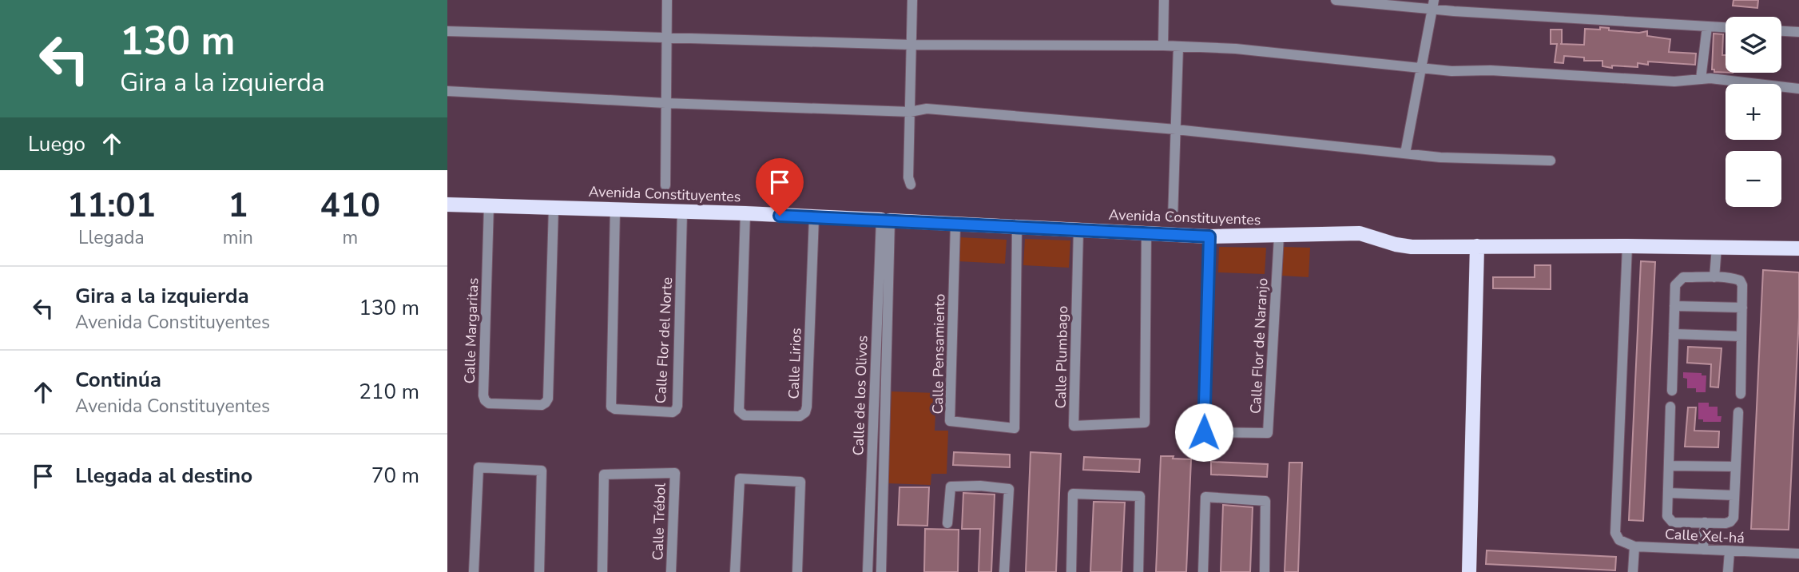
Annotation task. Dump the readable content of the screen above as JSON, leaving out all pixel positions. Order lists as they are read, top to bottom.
{
  "streets": {
    "main road": ["Avenida Constituyentes"],
    "street": [
      "Calle Margaritas",
      "Calle Flor del Norte",
      "Calle Flor de Naranjo",
      "Calle Pensamiento",
      "Calle Plumbago",
      "Calle Lirios",
      "Calle de los Olivos",
      "Calle Trébol",
      "Calle Xel-há"
    ]
  },
  "crossings": [
    ["Avenida Constituyentes", "Calle Margaritas"],
    ["Avenida Constituyentes", "Calle Flor del Norte"],
    ["Avenida Constituyentes", "Calle Flor de Naranjo"],
    ["Avenida Constituyentes", "Calle Pensamiento"],
    ["Avenida Constituyentes", "Calle Plumbago"],
    ["Avenida Constituyentes", "Calle Lirios"],
    ["Avenida Constituyentes", "Calle de los Olivos"]
  ],
  "page": {
    "turn": ["130 m", "Gira a la izquierda"],
    "map_buttons": ["+", "−"],
    "then": "Luego",
    "eta": [
      "11:01",
      "Llegada",
      "1",
      "min",
      "410",
      "m"
    ],
    "list": [
      {
        "name": "Gira a la izquierda",
        "note": "Avenida Constituyentes",
        "value": "130 m"
      },
      {
        "name": "Continúa",
        "note": "Avenida Constituyentes",
        "value": "210 m"
      },
      {
        "name": "Llegada al destino",
        "value": "70 m"
      }
    ]
  }
}
